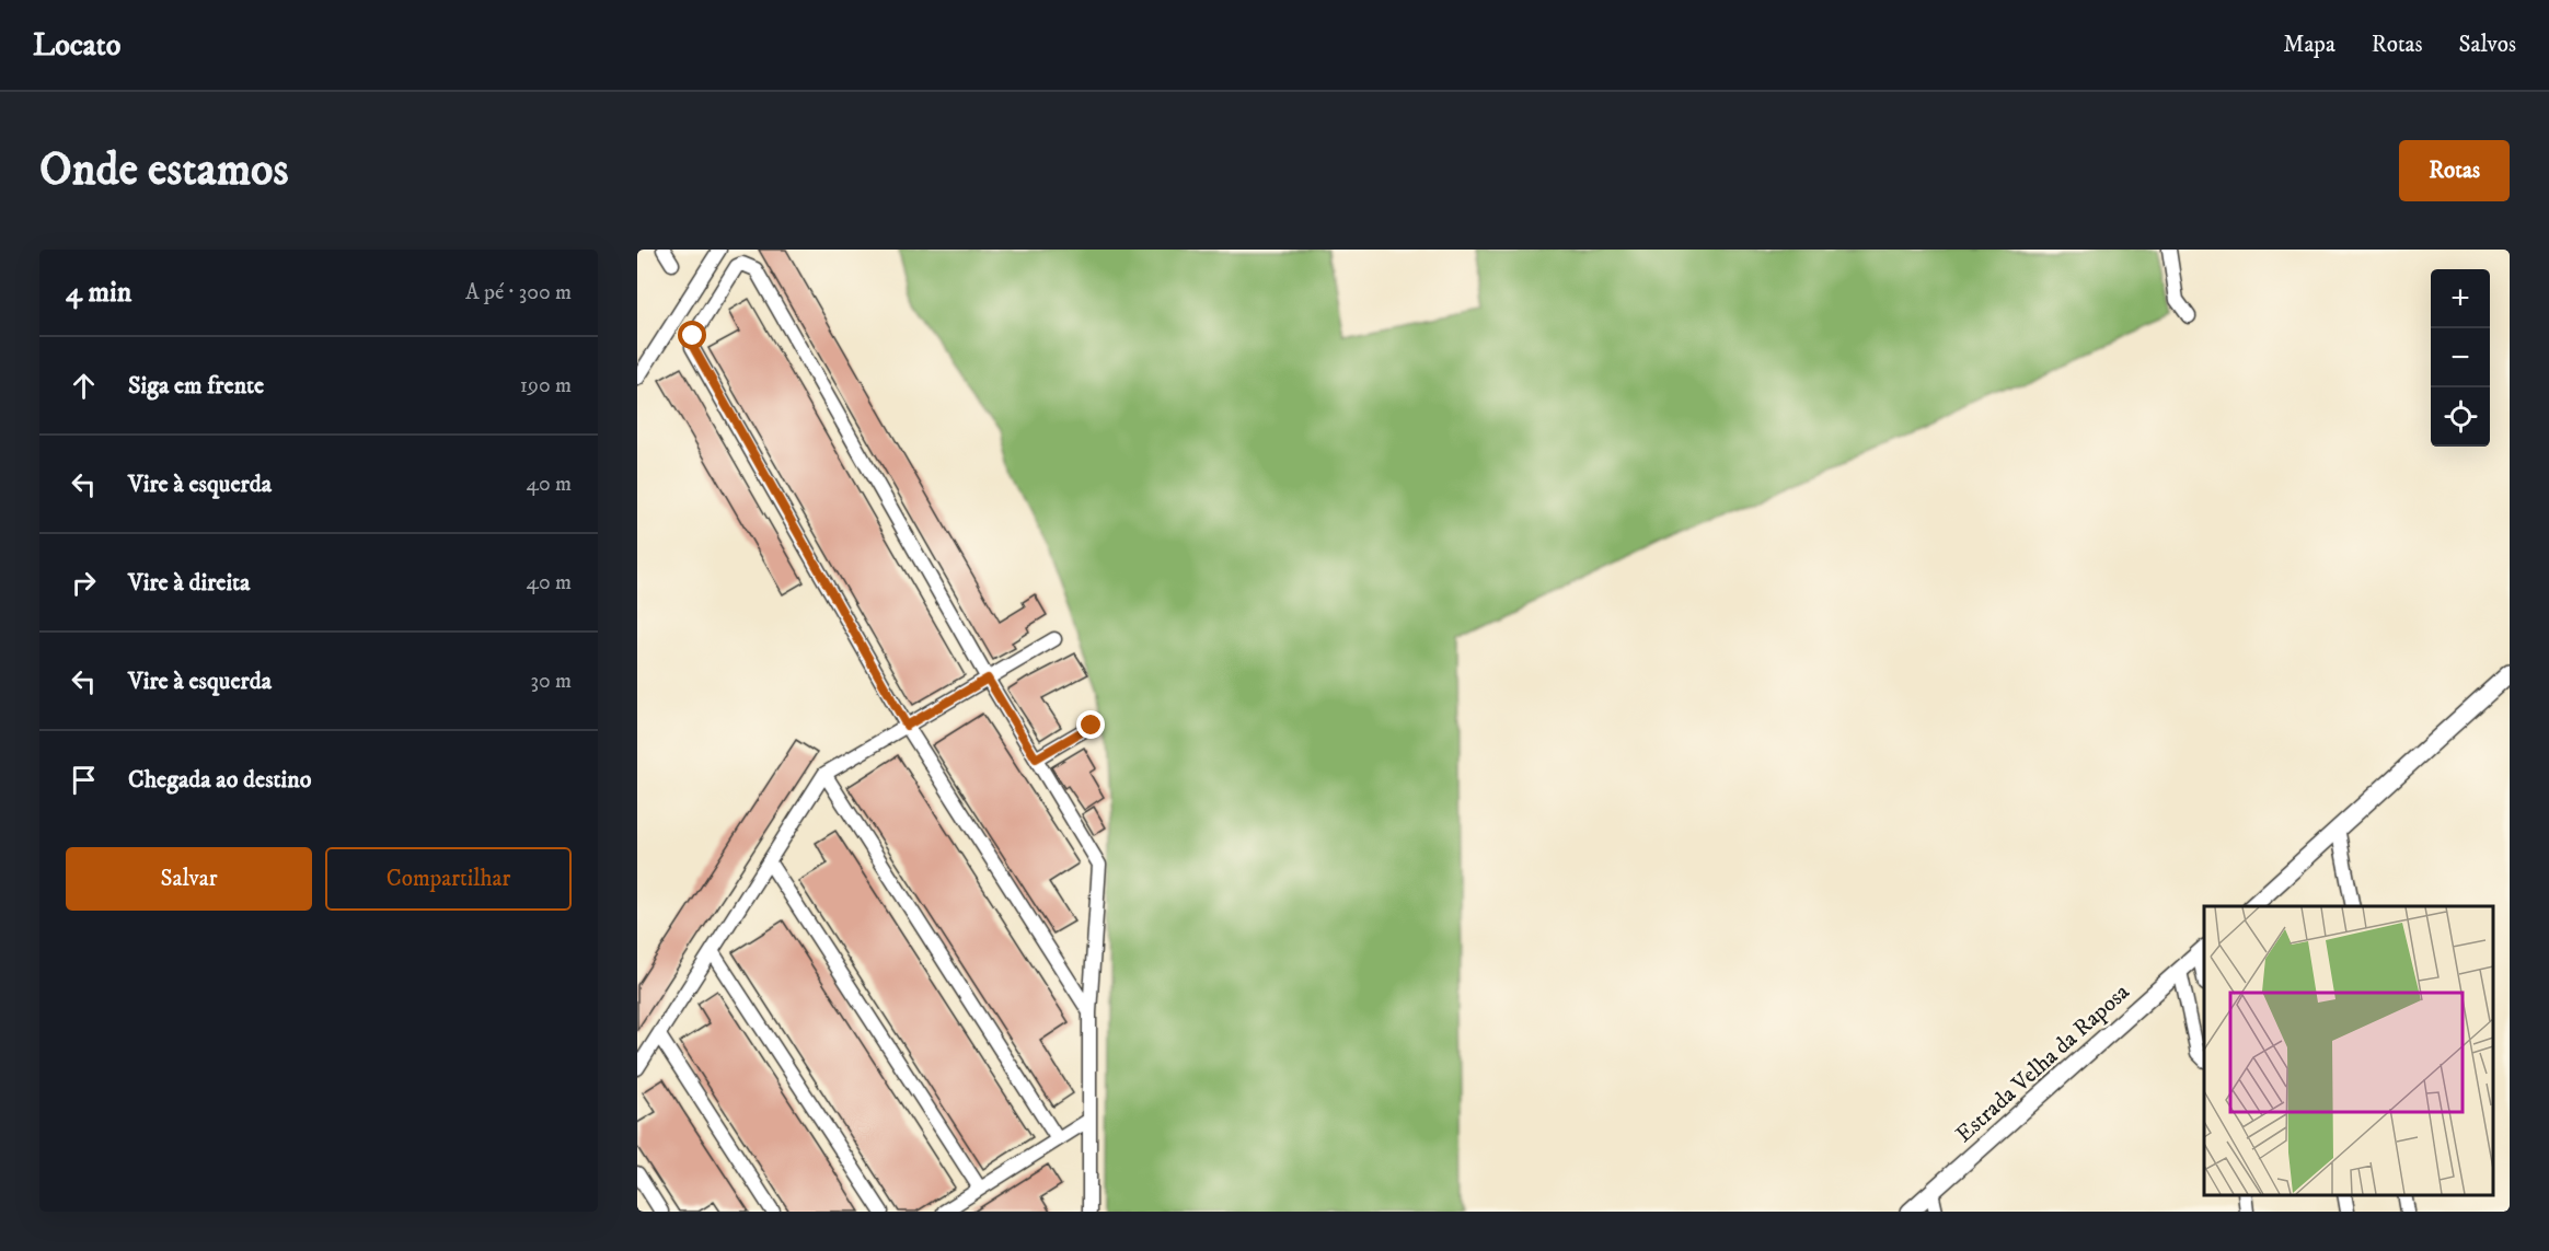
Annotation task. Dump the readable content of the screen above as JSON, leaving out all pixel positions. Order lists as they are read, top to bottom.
{
  "streets": {
    "street": ["Estrada Velha da Raposa"]
  },
  "page": {
    "header": "Locato",
    "nav": ["Mapa", "Rotas", "Salvos"],
    "buttons": [
      "Rotas",
      ["Salvar", "Compartilhar"]
    ],
    "title": "Onde estamos",
    "heading": ["4 min", "A pé · 300 m"],
    "map_buttons": ["+", "−"],
    "list": [
      ["Siga em frente", "190 m"],
      ["Vire à esquerda", "40 m"],
      ["Vire à direita", "40 m"],
      ["Vire à esquerda", "30 m"],
      "Chegada ao destino"
    ]
  }
}
